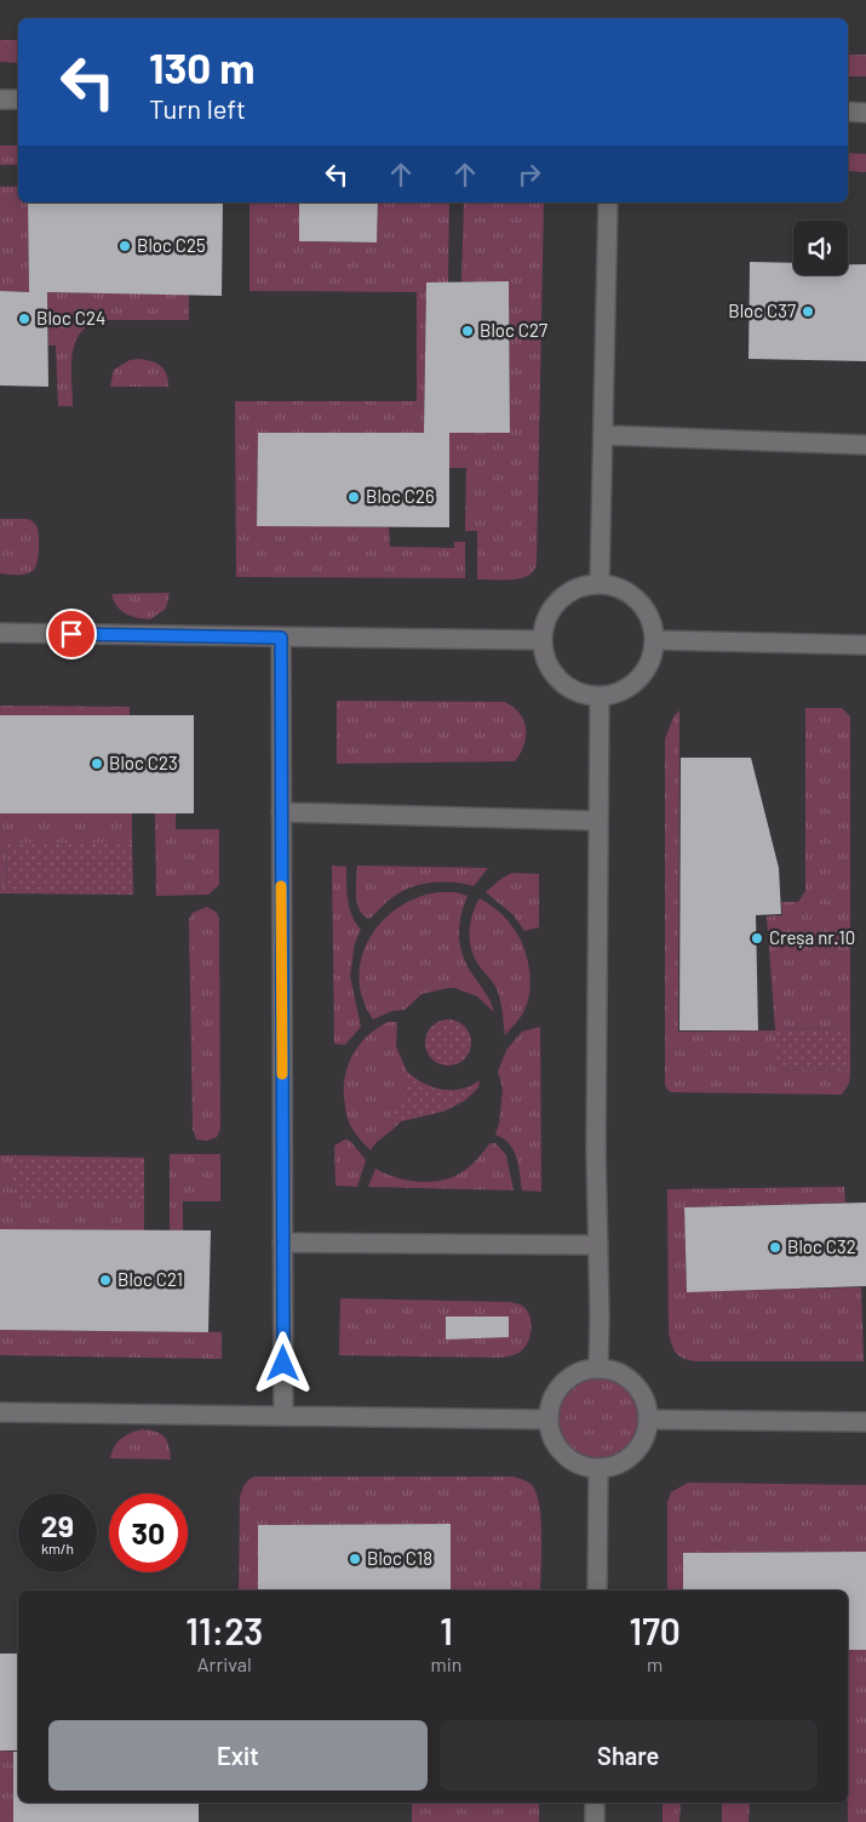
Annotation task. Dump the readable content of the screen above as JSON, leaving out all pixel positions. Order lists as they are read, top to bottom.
{
  "places": [
    "Bloc C25",
    "Bloc C37",
    "Bloc C24",
    "Bloc C27",
    "Bloc C26",
    "Bloc C23",
    "Creșa nr.10",
    "Bloc C32",
    "Bloc C21",
    "Bloc C18"
  ],
  "page": {
    "turn": ["130 m", "Turn left"],
    "speed": "29 km/h",
    "limit": "30",
    "eta": [
      "11:23",
      "Arrival",
      "1",
      "min",
      "170",
      "m"
    ],
    "buttons": ["Exit", "Share"]
  }
}
